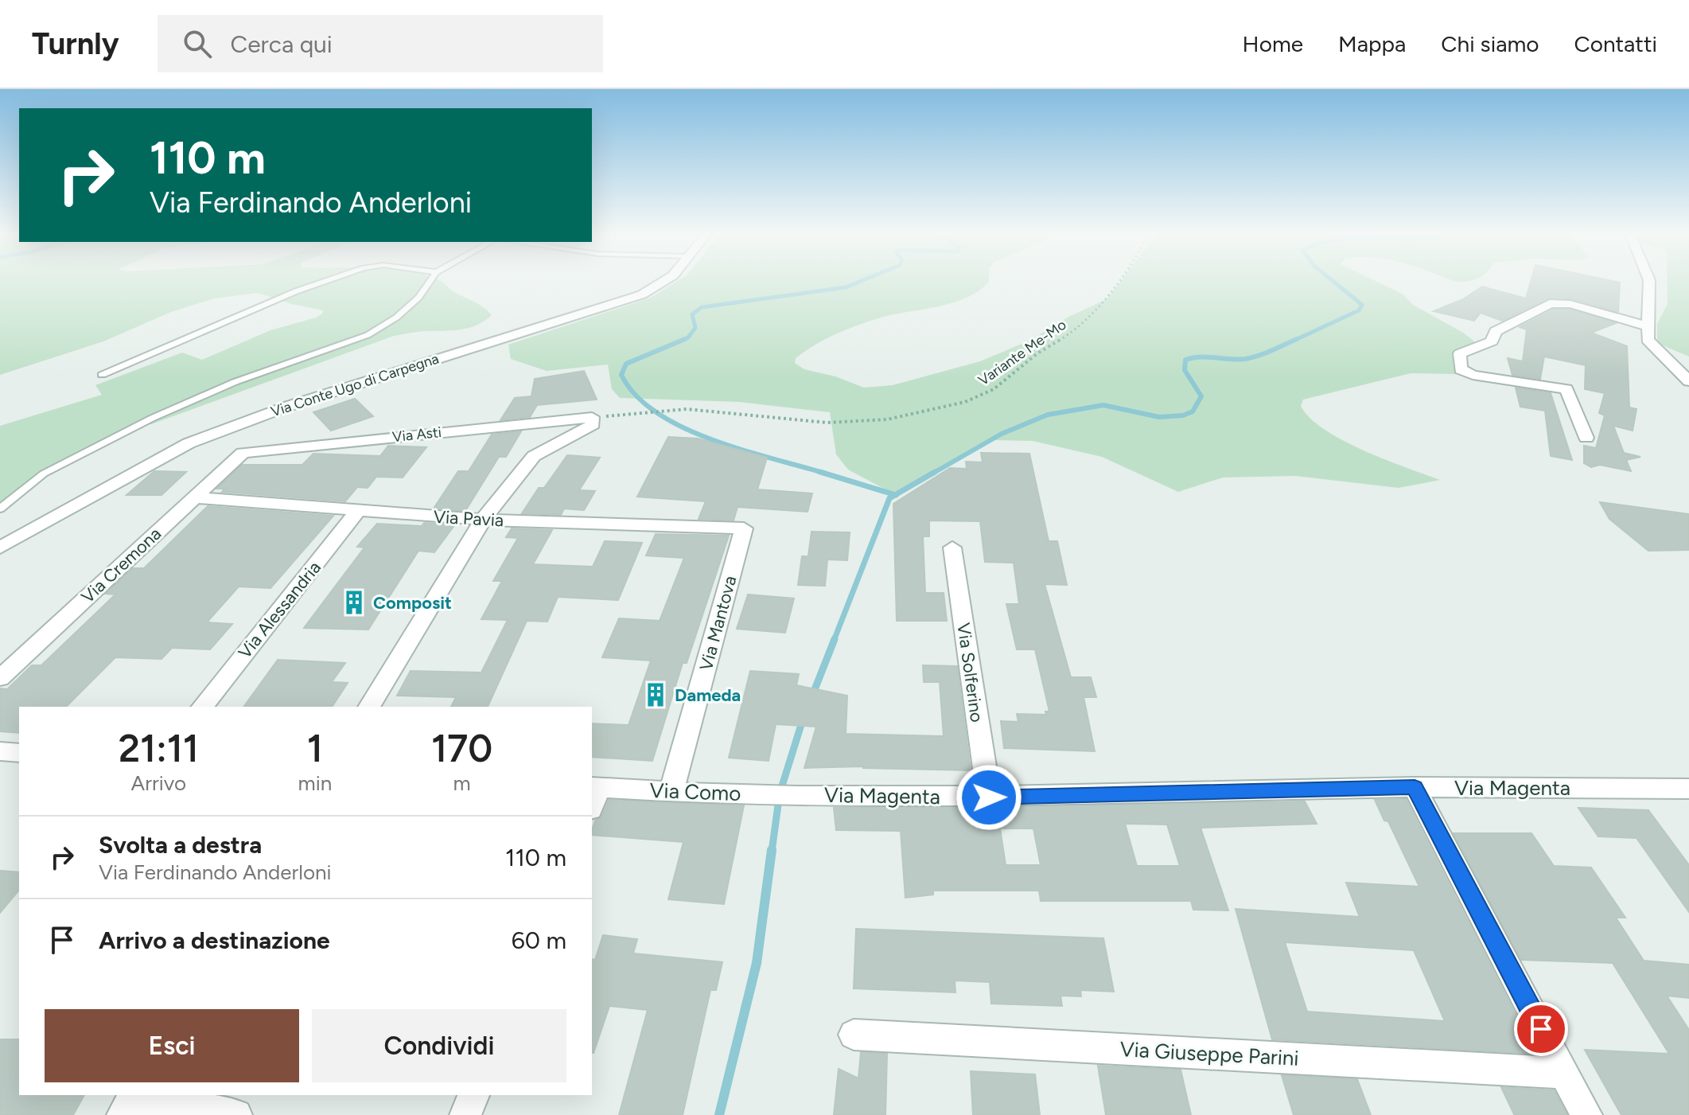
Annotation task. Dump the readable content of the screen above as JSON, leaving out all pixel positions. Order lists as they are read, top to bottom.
{
  "streets": {
    "street": [
      "Via Conte Ugo di Carpegna",
      "Via Asti",
      "Via Pavia",
      "Via Cremona",
      "Via Alessandria",
      "Via Mantova",
      "Via Solferino",
      "Via Magenta",
      "Via Como",
      "Via Giuseppe Parini"
    ],
    "path": ["Variante Me-Mo"]
  },
  "crossings": [
    ["Variante Me-Mo", "Via Asti"],
    ["Via Asti", "Via Cremona"],
    ["Via Pavia", "Via Cremona"],
    ["Via Pavia", "Via Alessandria"],
    ["Via Pavia", "Via Mantova"],
    ["Via Mantova", "Via Como"],
    ["Via Solferino", "Via Magenta"],
    ["Via Magenta", "Via Como"]
  ],
  "places": {
    "building": ["Composit", "Dameda"]
  },
  "page": {
    "header": "Turnly",
    "search": "Cerca qui",
    "nav": [
      "Home",
      "Mappa",
      "Chi siamo",
      "Contatti"
    ],
    "turn": ["110 m", "Via Ferdinando Anderloni"],
    "eta": [
      "21:11",
      "Arrivo",
      "1",
      "min",
      "170",
      "m"
    ],
    "list": [
      {
        "name": "Svolta a destra",
        "note": "Via Ferdinando Anderloni",
        "value": "110 m"
      },
      {
        "name": "Arrivo a destinazione",
        "value": "60 m"
      }
    ],
    "buttons": ["Esci", "Condividi"]
  }
}
